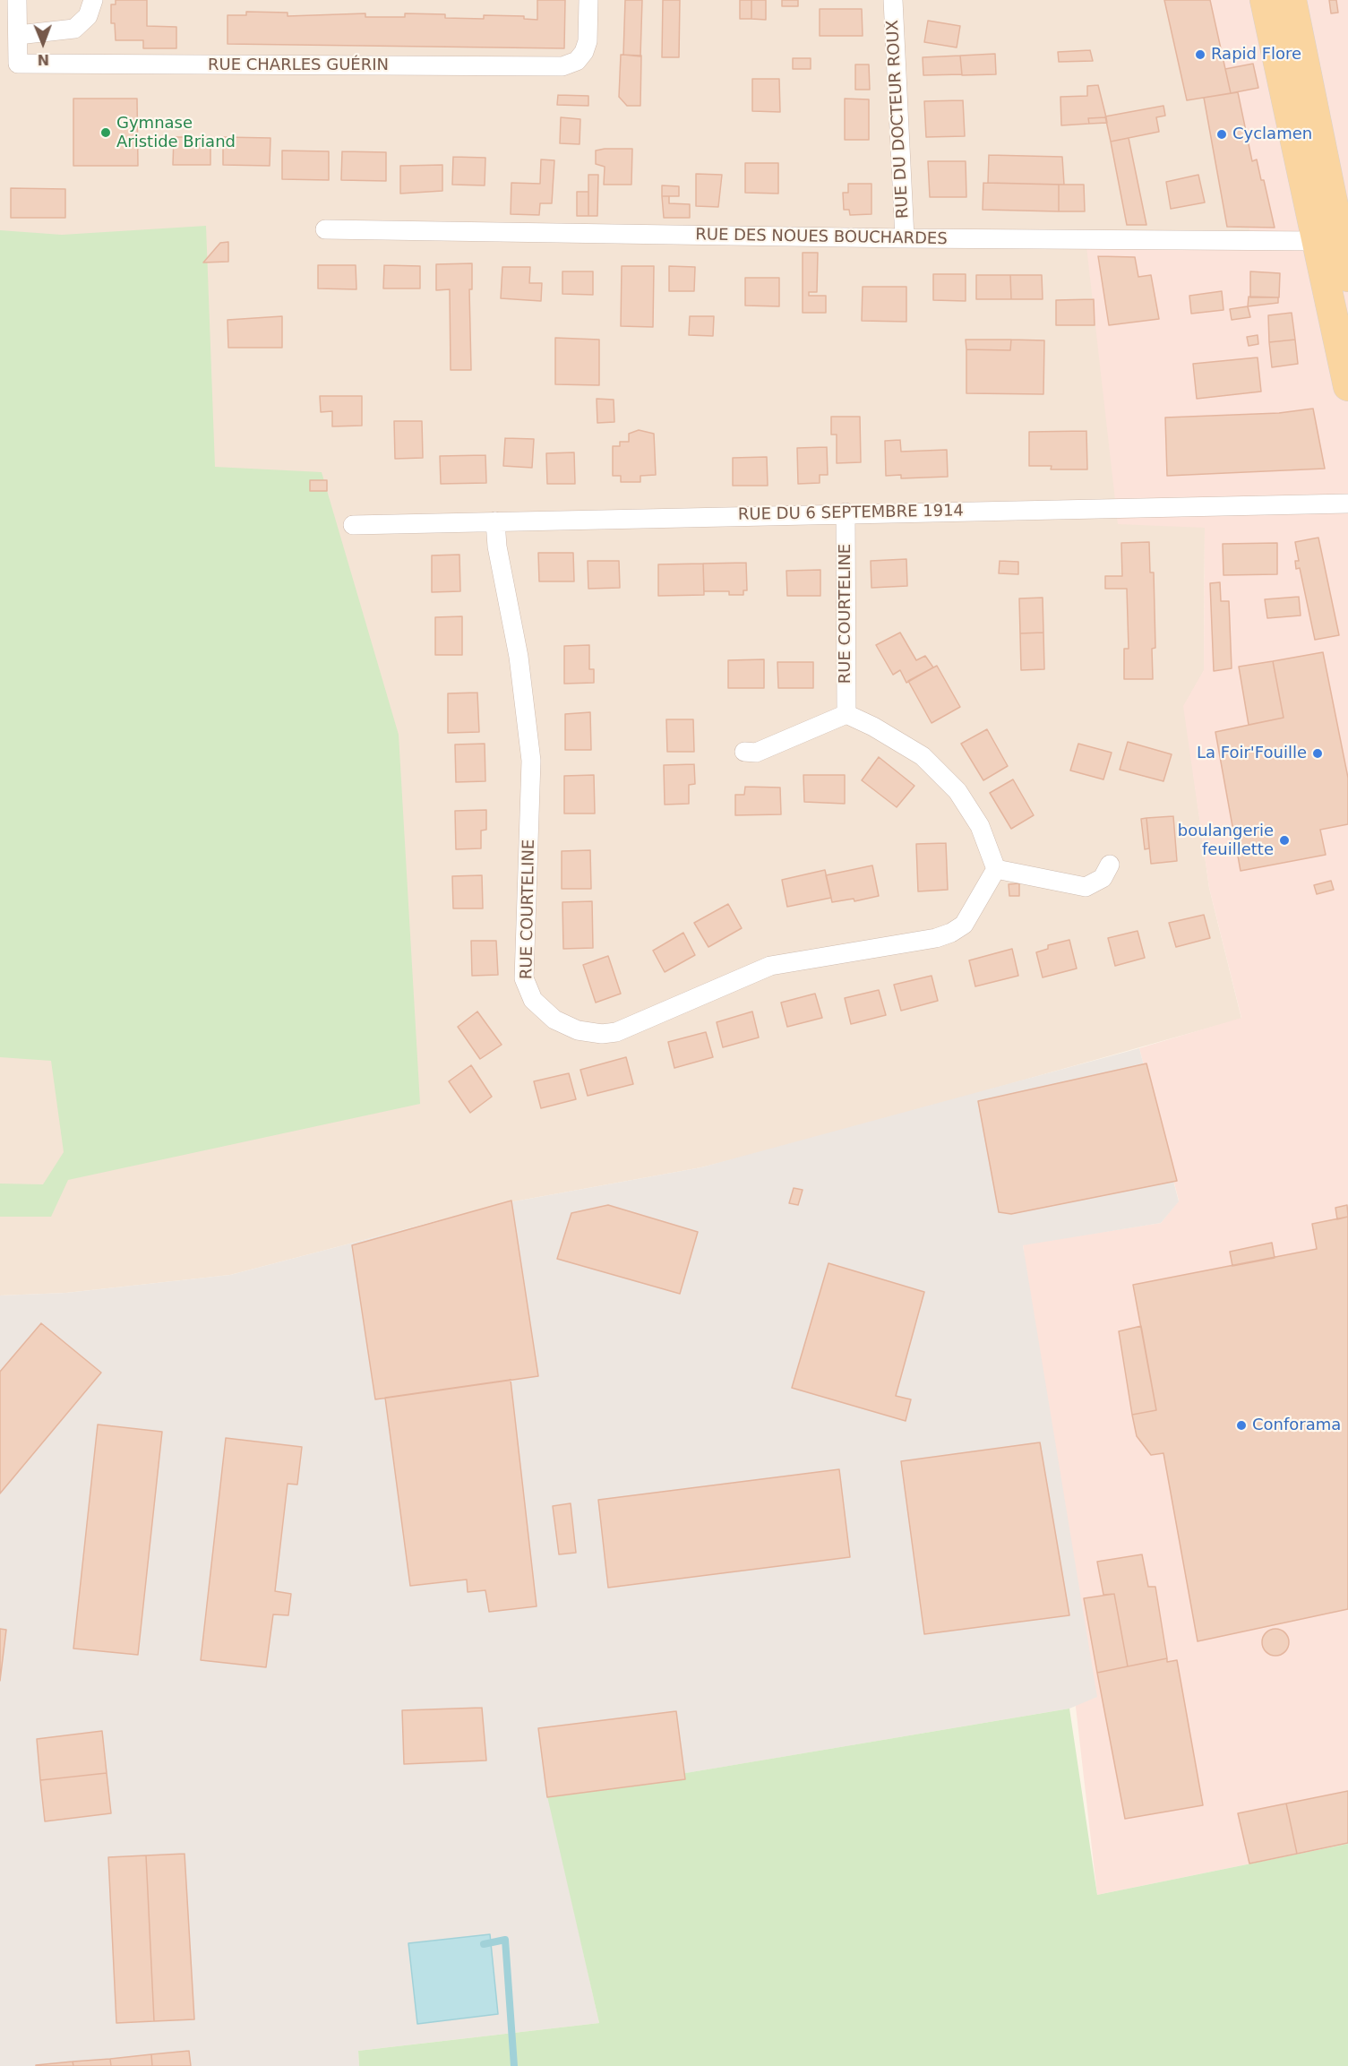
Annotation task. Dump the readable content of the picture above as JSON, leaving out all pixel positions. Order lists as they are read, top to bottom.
{
  "streets": {
    "street": [
      "RUE CHARLES GUÉRIN",
      "RUE DU DOCTEUR ROUX",
      "RUE DES NOUES BOUCHARDES",
      "RUE DU 6 SEPTEMBRE 1914",
      "RUE COURTELINE"
    ]
  },
  "crossings": [
    ["RUE DU DOCTEUR ROUX", "RUE DES NOUES BOUCHARDES"],
    ["RUE DU 6 SEPTEMBRE 1914", "RUE COURTELINE"]
  ],
  "places": [
    "Rapid Flore",
    "Gymnase Aristide Briand",
    "Cyclamen",
    "La Foir'Fouille",
    "boulangerie feuillette",
    "Conforama"
  ],
  "north": "bottom"
}
